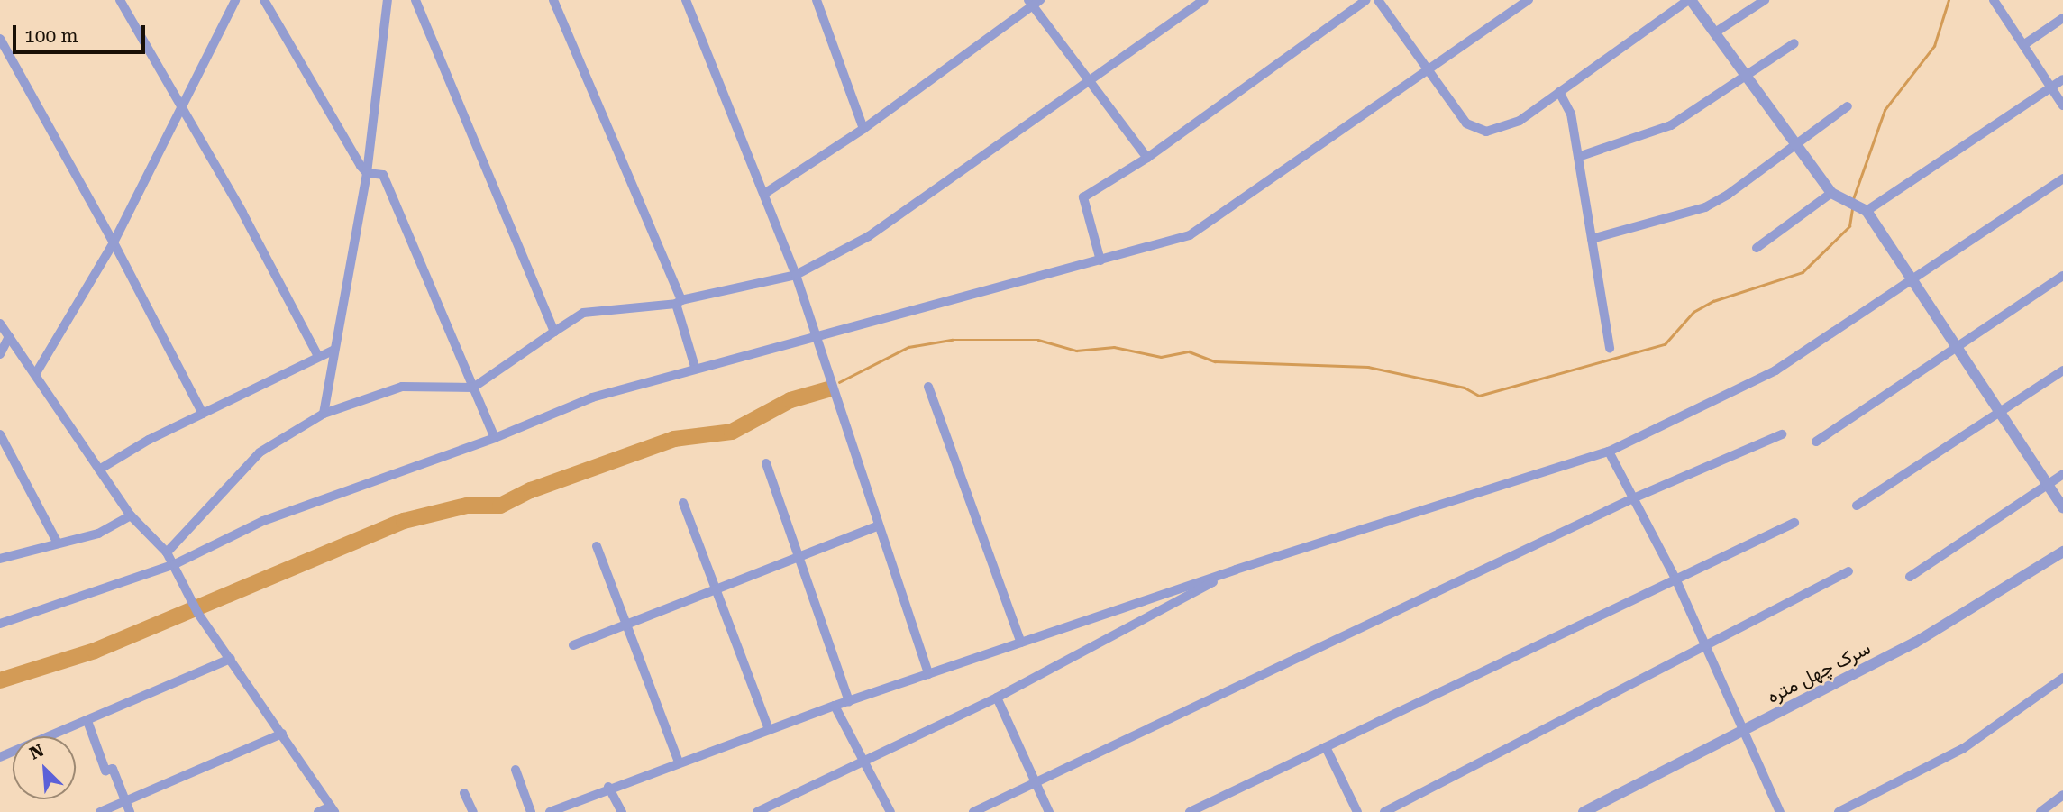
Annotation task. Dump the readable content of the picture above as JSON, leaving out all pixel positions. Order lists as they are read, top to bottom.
{
  "streets": {
    "street": ["سرک چهل متره"]
  },
  "scale_bar": "100 m",
  "north": "top left"
}
